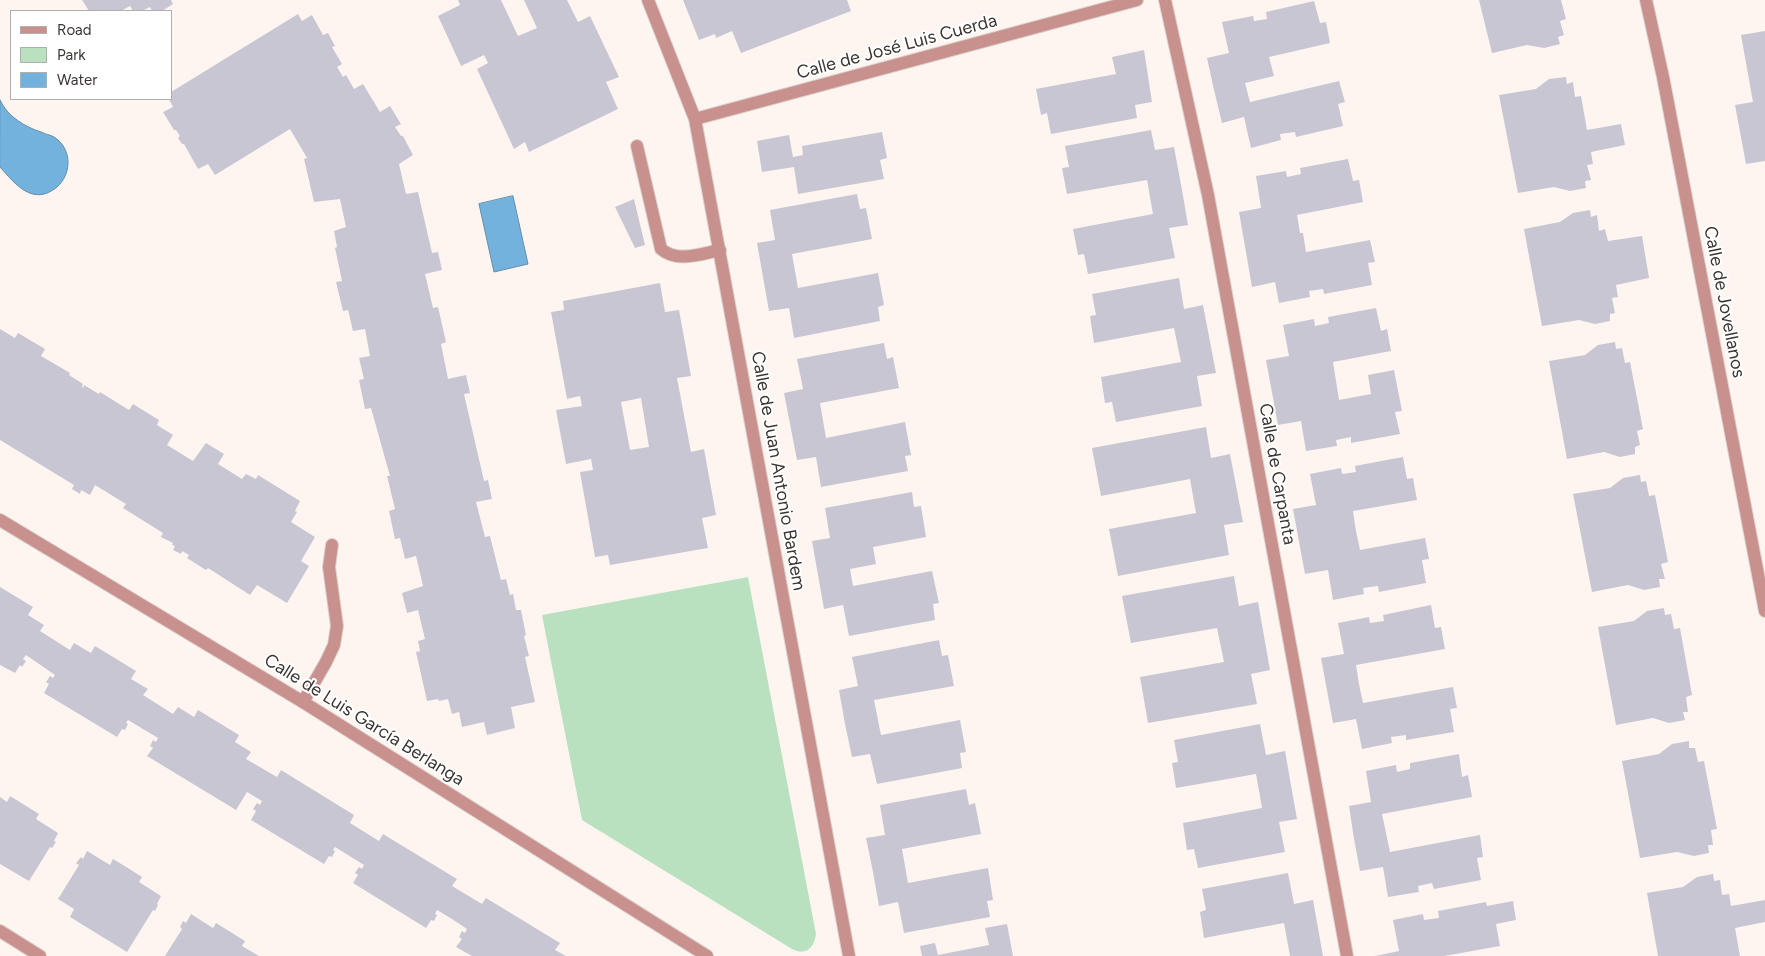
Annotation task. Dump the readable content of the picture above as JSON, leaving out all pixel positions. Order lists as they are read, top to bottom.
{
  "streets": {
    "street": [
      "Calle de José Luis Cuerda",
      "Calle de Jovellanos",
      "Calle de Juan Antonio Bardem",
      "Calle de Carpanta",
      "Calle de Luis García Berlanga"
    ]
  },
  "crossings": [
    ["Calle de José Luis Cuerda", "Calle de Juan Antonio Bardem"]
  ],
  "legend": ["Road", "Park", "Water"]
}
